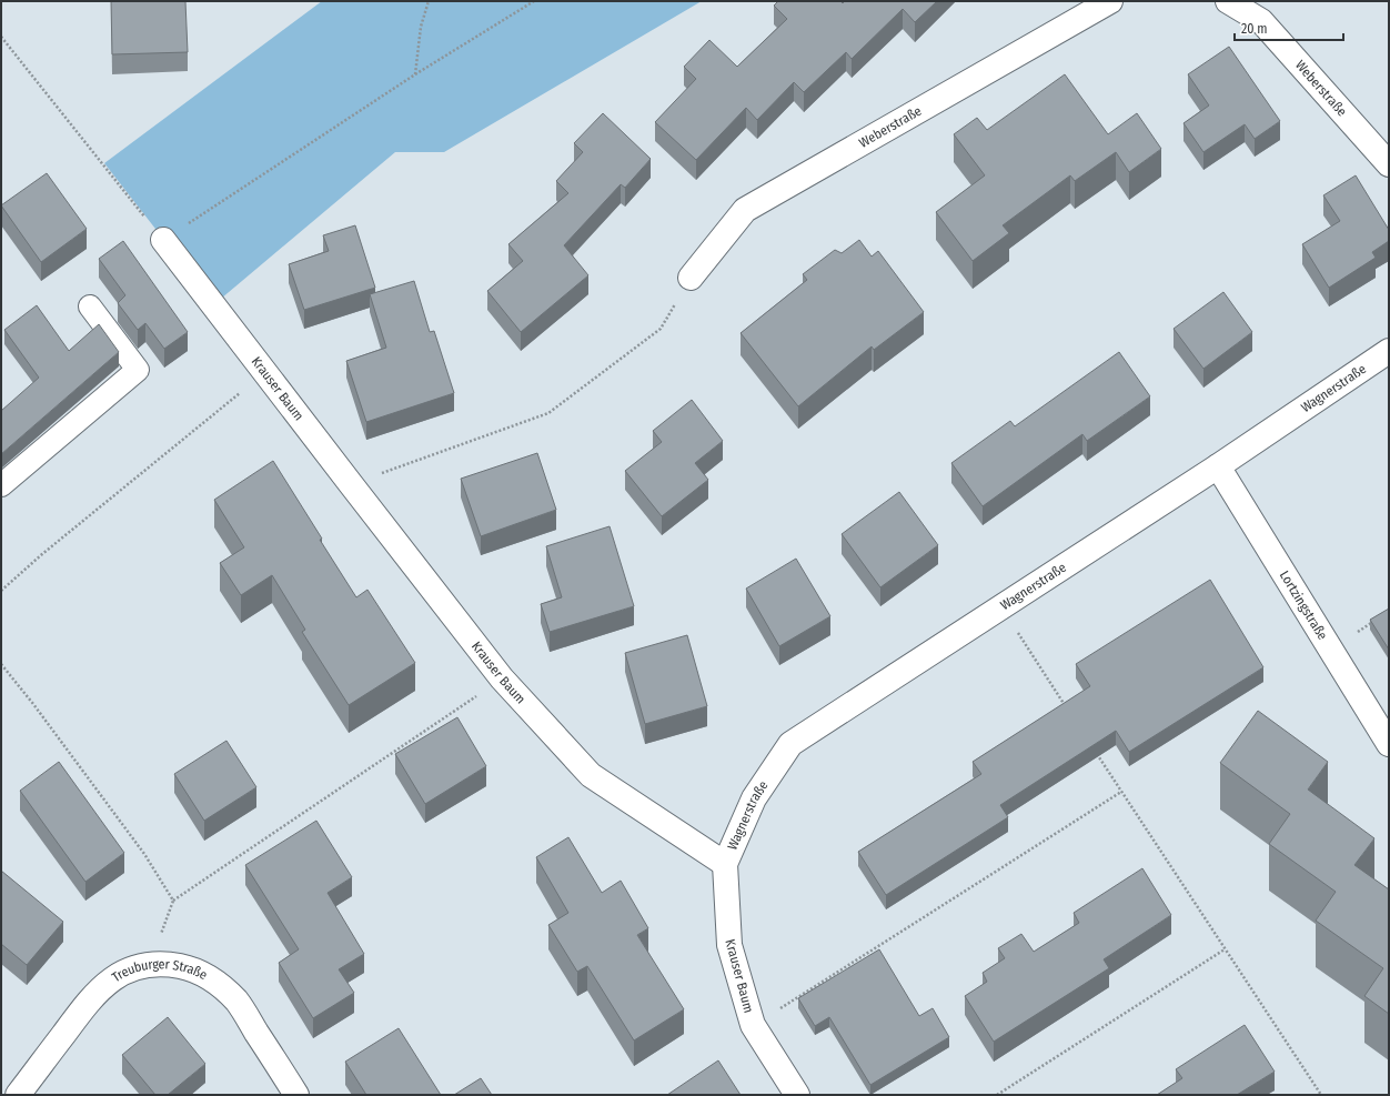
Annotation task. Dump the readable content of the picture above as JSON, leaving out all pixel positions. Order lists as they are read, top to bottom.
{
  "streets": {
    "street": [
      "Weberstraße",
      "Krauser Baum",
      "Wagnerstraße",
      "Lortzingstraße",
      "Treuburger Straße"
    ]
  },
  "crossings": [
    ["Krauser Baum", "Wagnerstraße"],
    ["Wagnerstraße", "Lortzingstraße"]
  ],
  "scale_bar": "20 m"
}
